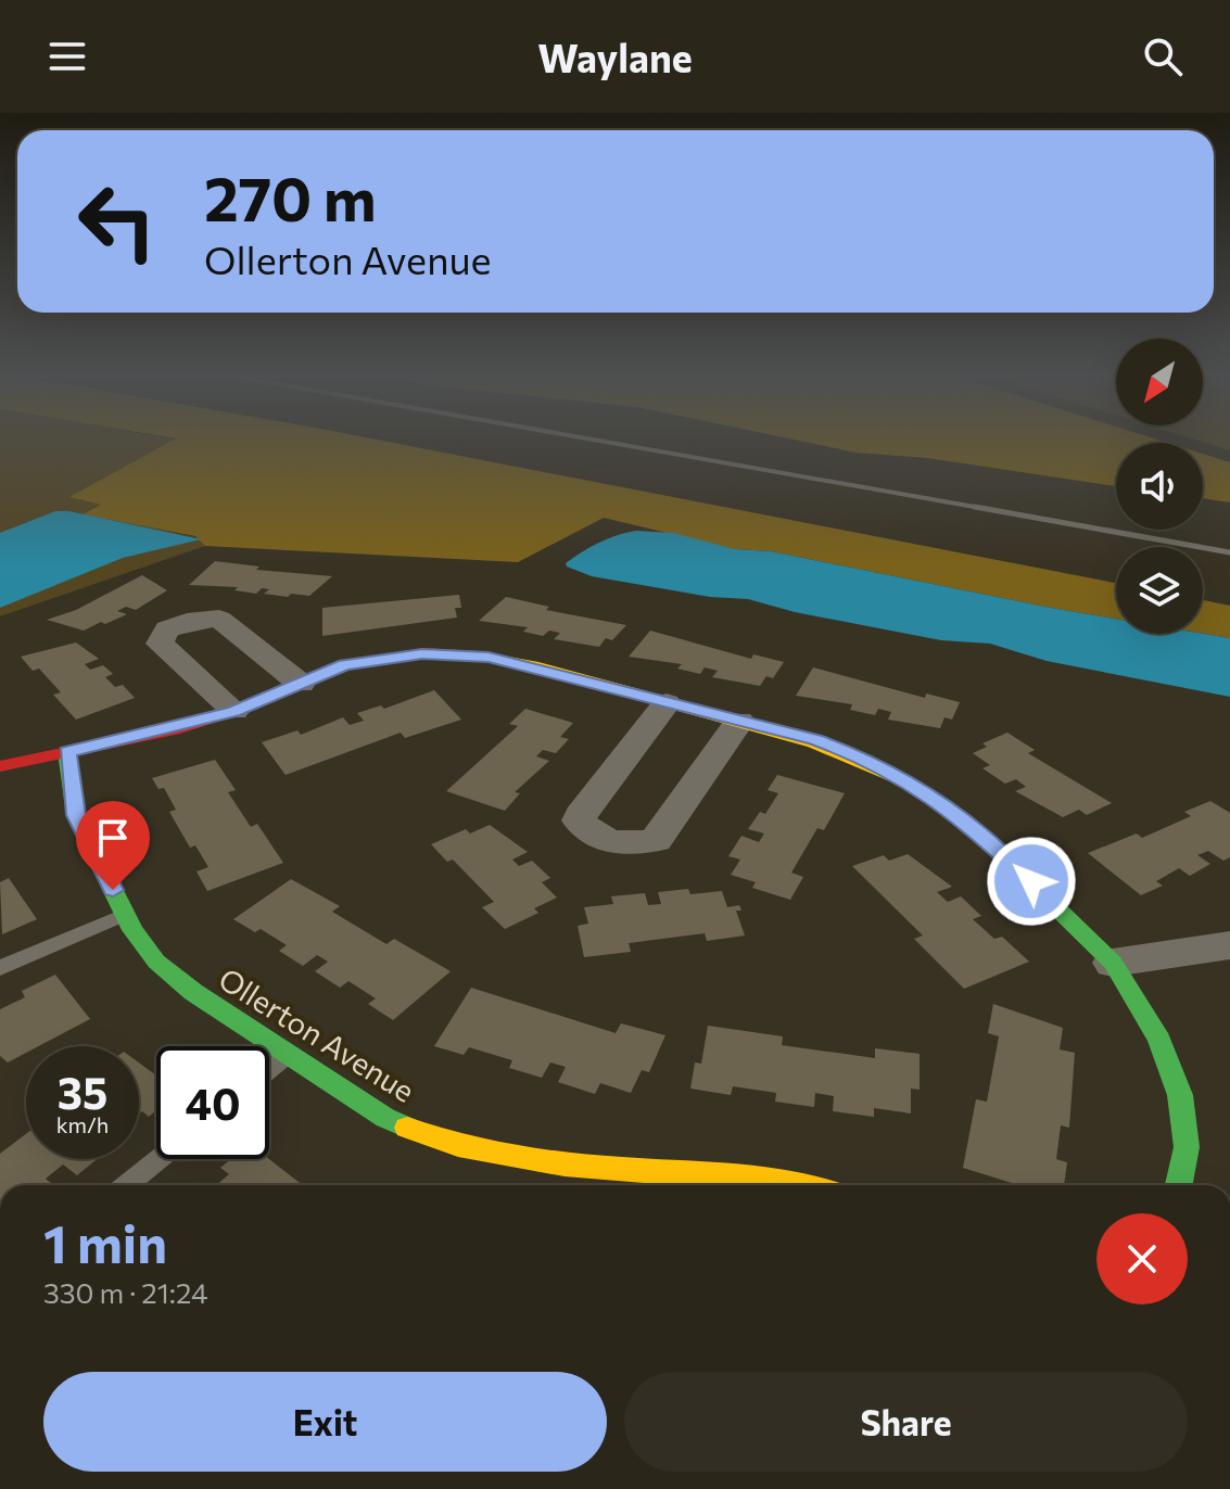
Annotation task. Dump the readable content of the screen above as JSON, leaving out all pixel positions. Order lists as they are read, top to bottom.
{
  "streets": {
    "street": ["Ollerton Avenue"]
  },
  "north": "bottom left",
  "page": {
    "header": "Waylane",
    "turn": ["270 m", "Ollerton Avenue"],
    "speed": "35 km/h",
    "limit": "40",
    "heading": ["1 min", "330 m · 21:24"],
    "buttons": ["Exit", "Share"]
  }
}
